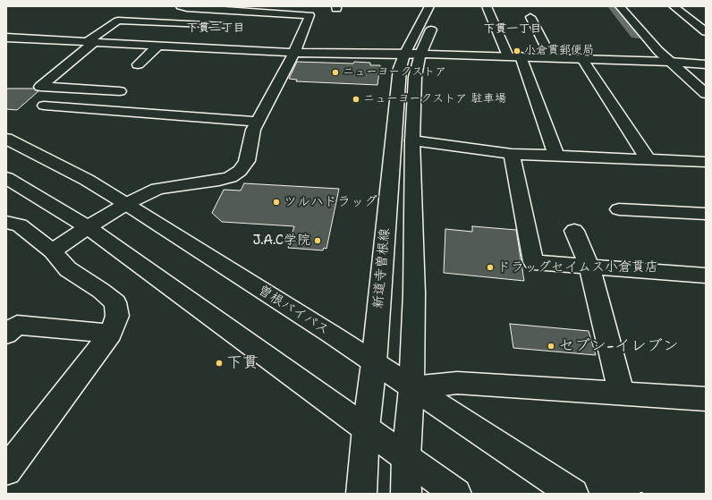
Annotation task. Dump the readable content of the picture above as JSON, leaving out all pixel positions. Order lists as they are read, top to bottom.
{
  "streets": {
    "main road": ["新道寺曽根線", "曽根バイパス"]
  },
  "crossings": [
    ["新道寺曽根線", "曽根バイパス"]
  ],
  "districts": ["下貫二丁目", "下貫一丁目"],
  "places": [
    "小倉貫郵便局",
    "ニューヨークストア",
    "ニューヨークストア 駐車場",
    "ツルハドラッグ",
    "J.A.C学院",
    "ドラッグセイムス小倉貫店",
    "セブン-イレブン",
    "下貫"
  ]
}
